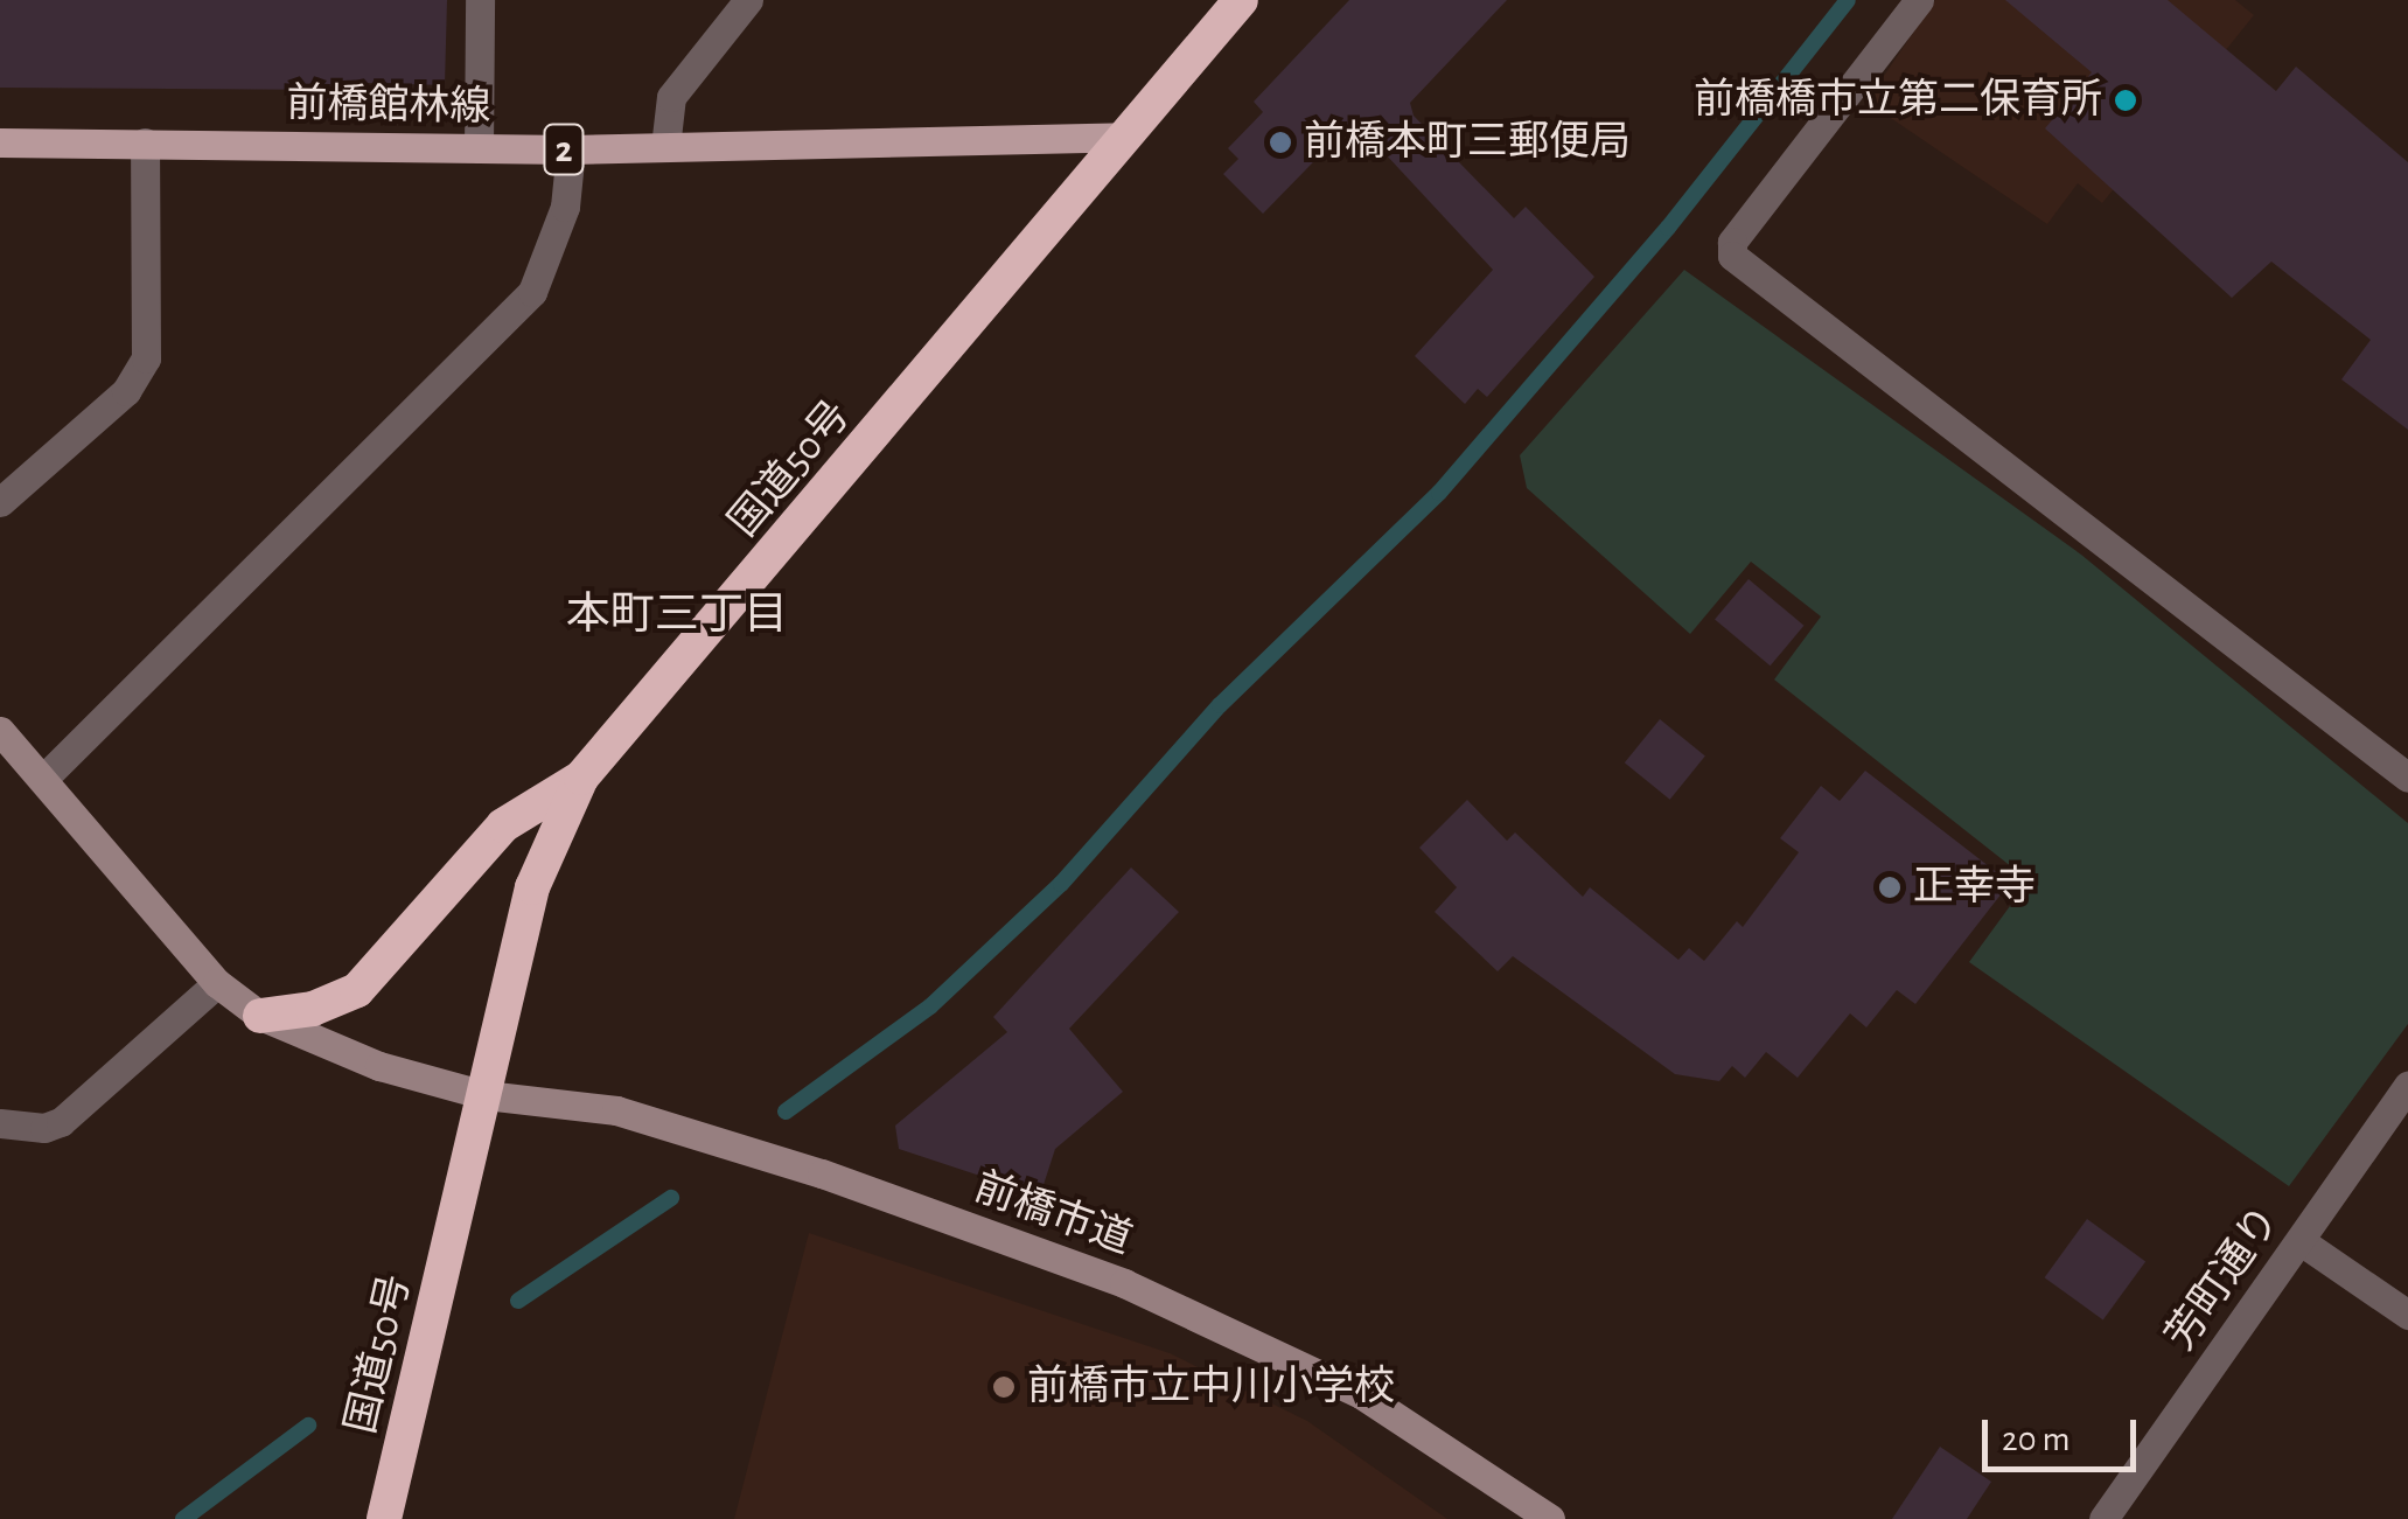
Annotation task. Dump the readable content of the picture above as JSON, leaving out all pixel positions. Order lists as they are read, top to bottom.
{
  "streets": {
    "highway": ["国道50号"],
    "main road": ["前橋館林線", "2"],
    "street": ["前橋市道", "芳町通り"]
  },
  "crossings": [
    ["前橋館林線", "国道50号"],
    ["国道50号", "前橋市道"]
  ],
  "districts": ["本町三丁目"],
  "places": [
    "前橋橋市立第二保育所",
    "前橋本町三郵便局",
    "正幸寺",
    "前橋市立中川小学校"
  ],
  "scale_bar": "20 m"
}
